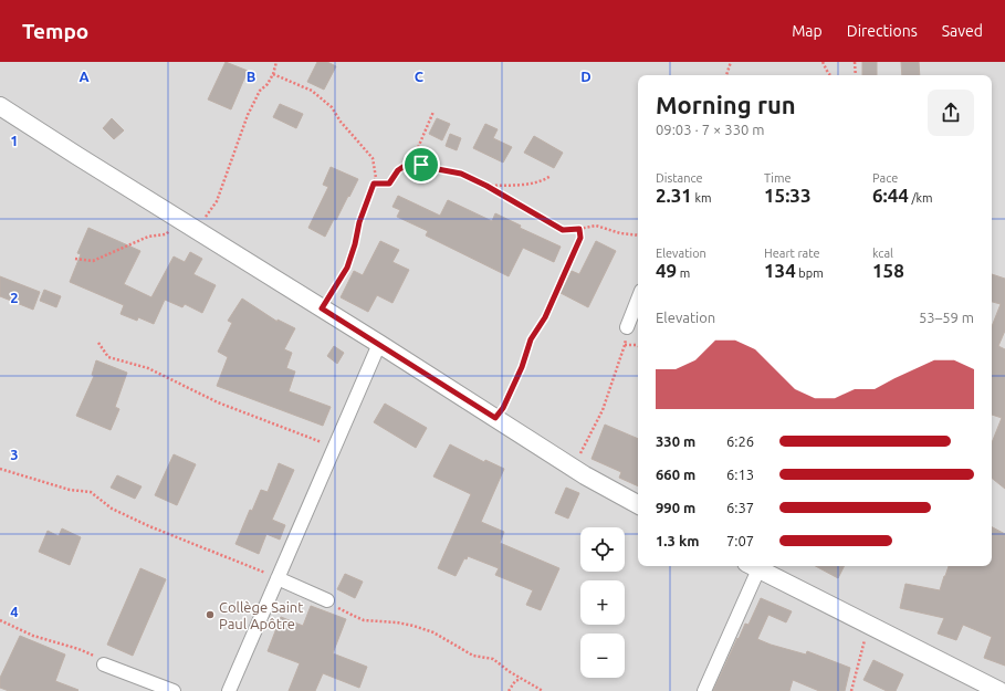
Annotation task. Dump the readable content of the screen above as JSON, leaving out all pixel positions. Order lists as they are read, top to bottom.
{
  "places": ["Collège Saint Paul Apôtre"],
  "page": {
    "header": "Tempo",
    "nav": ["Map", "Directions", "Saved"],
    "heading": ["Morning run", "09:03 · 7 × 330 m"],
    "stats": [
      ["Distance", "2.31 km"],
      ["Time", "15:33"],
      ["Pace", "6:44 /km"],
      ["Elevation", "49 m"],
      ["Heart rate", "134 bpm"],
      ["kcal", "158"]
    ],
    "chart": ["Elevation", "53–59 m"],
    "list": [
      {
        "name": "330 m",
        "note": "6:26"
      },
      {
        "name": "660 m",
        "note": "6:13"
      },
      {
        "name": "990 m",
        "note": "6:37"
      },
      {
        "name": "1.3 km",
        "note": "7:07"
      }
    ],
    "map_buttons": ["+", "−"]
  },
  "grid": {
    "columns": [
      "A",
      "B",
      "C",
      "D"
    ],
    "rows": [
      "1",
      "2",
      "3",
      "4"
    ]
  }
}
